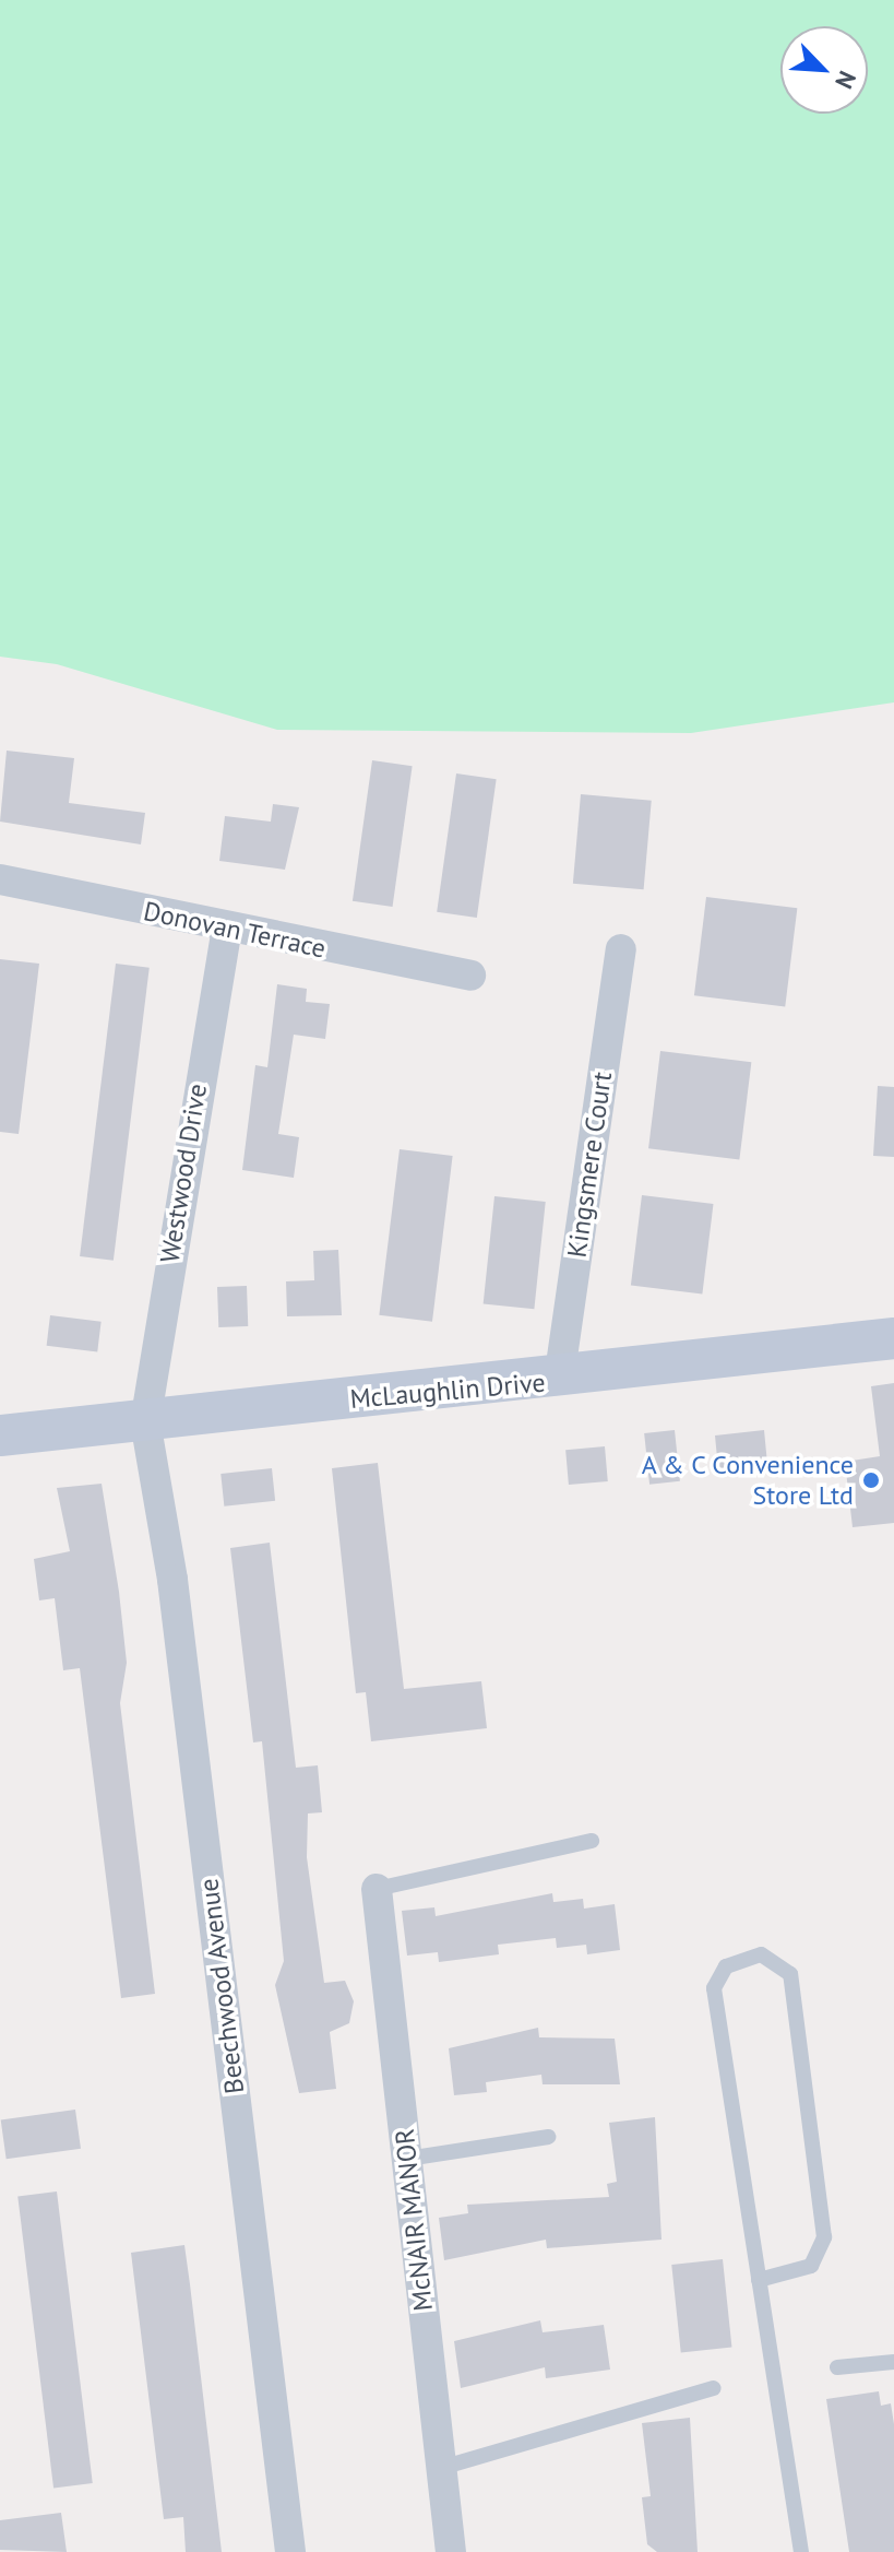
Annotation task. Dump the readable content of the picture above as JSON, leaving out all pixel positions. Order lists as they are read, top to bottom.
{
  "streets": {
    "main road": ["McLaughlin Drive"],
    "street": [
      "Donovan Terrace",
      "Kingsmere Court",
      "Westwood Drive",
      "Beechwood Avenue",
      "McNAIR MANOR"
    ]
  },
  "crossings": [
    ["Donovan Terrace", "Westwood Drive"],
    ["Kingsmere Court", "McLaughlin Drive"],
    ["Westwood Drive", "McLaughlin Drive"],
    ["Westwood Drive", "Beechwood Avenue"],
    ["McLaughlin Drive", "Beechwood Avenue"]
  ],
  "places": ["A & C Convenience Store Ltd"],
  "north": "bottom right"
}
